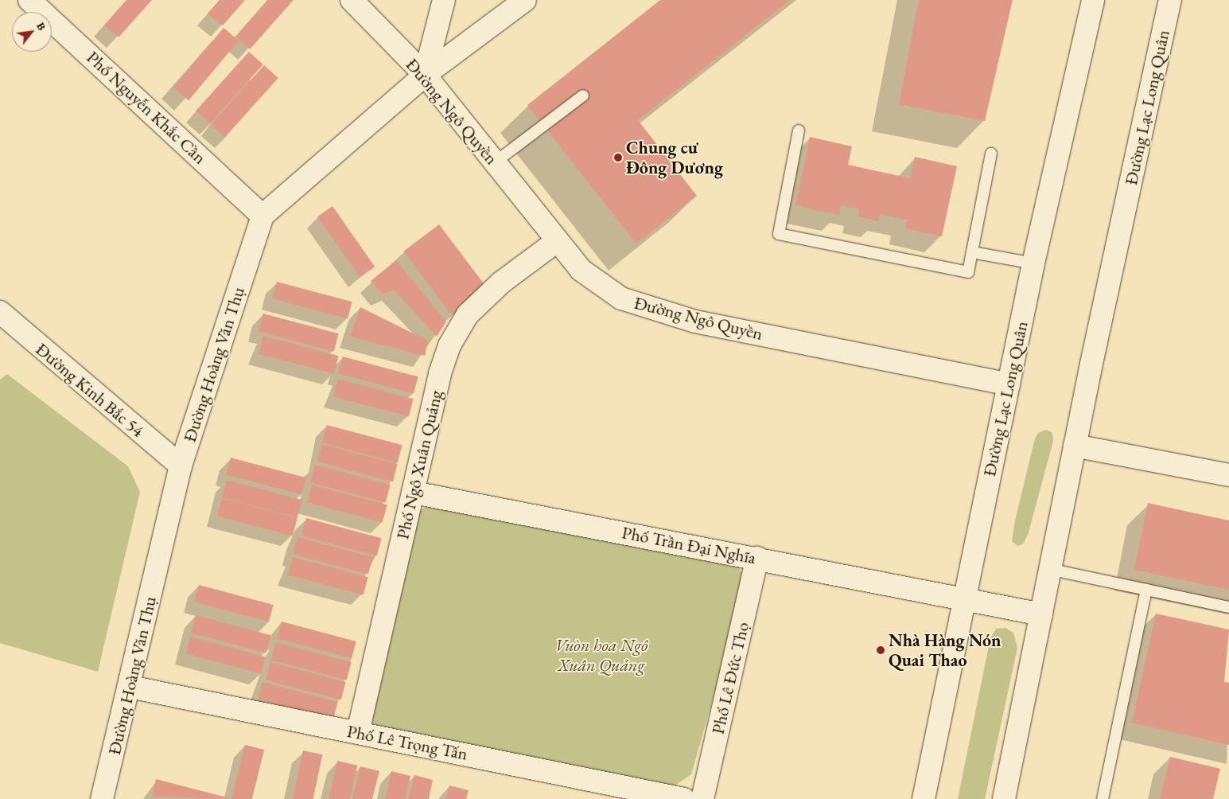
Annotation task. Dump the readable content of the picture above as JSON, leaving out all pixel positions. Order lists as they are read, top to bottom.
{
  "streets": {
    "street": [
      "Phố Nguyễn Khắc Cần",
      "Đường Lạc Long Quân",
      "Đường Ngô Quyền",
      "Đường Hoàng Văn Thụ",
      "Đường Kinh Bắc 54",
      "Phố Ngô Xuân Quảng",
      "Phố Trần Đại Nghĩa",
      "Phố Lê Đức Thọ",
      "Phố Lê Trọng Tấn"
    ]
  },
  "crossings": [
    ["Phố Nguyễn Khắc Cần", "Đường Hoàng Văn Thụ"],
    ["Đường Lạc Long Quân", "Đường Ngô Quyền"],
    ["Đường Lạc Long Quân", "Phố Trần Đại Nghĩa"],
    ["Đường Ngô Quyền", "Phố Ngô Xuân Quảng"],
    ["Đường Hoàng Văn Thụ", "Đường Kinh Bắc 54"],
    ["Đường Hoàng Văn Thụ", "Phố Lê Trọng Tấn"],
    ["Phố Ngô Xuân Quảng", "Phố Trần Đại Nghĩa"],
    ["Phố Ngô Xuân Quảng", "Phố Lê Trọng Tấn"],
    ["Phố Trần Đại Nghĩa", "Phố Lê Đức Thọ"]
  ],
  "parks": ["Vuòn hoa Ngô Xuân Quảng"],
  "places": ["Chung cư Đông Dương", "Nhà Hàng Nón Quai Thao"],
  "north": "top right"
}
